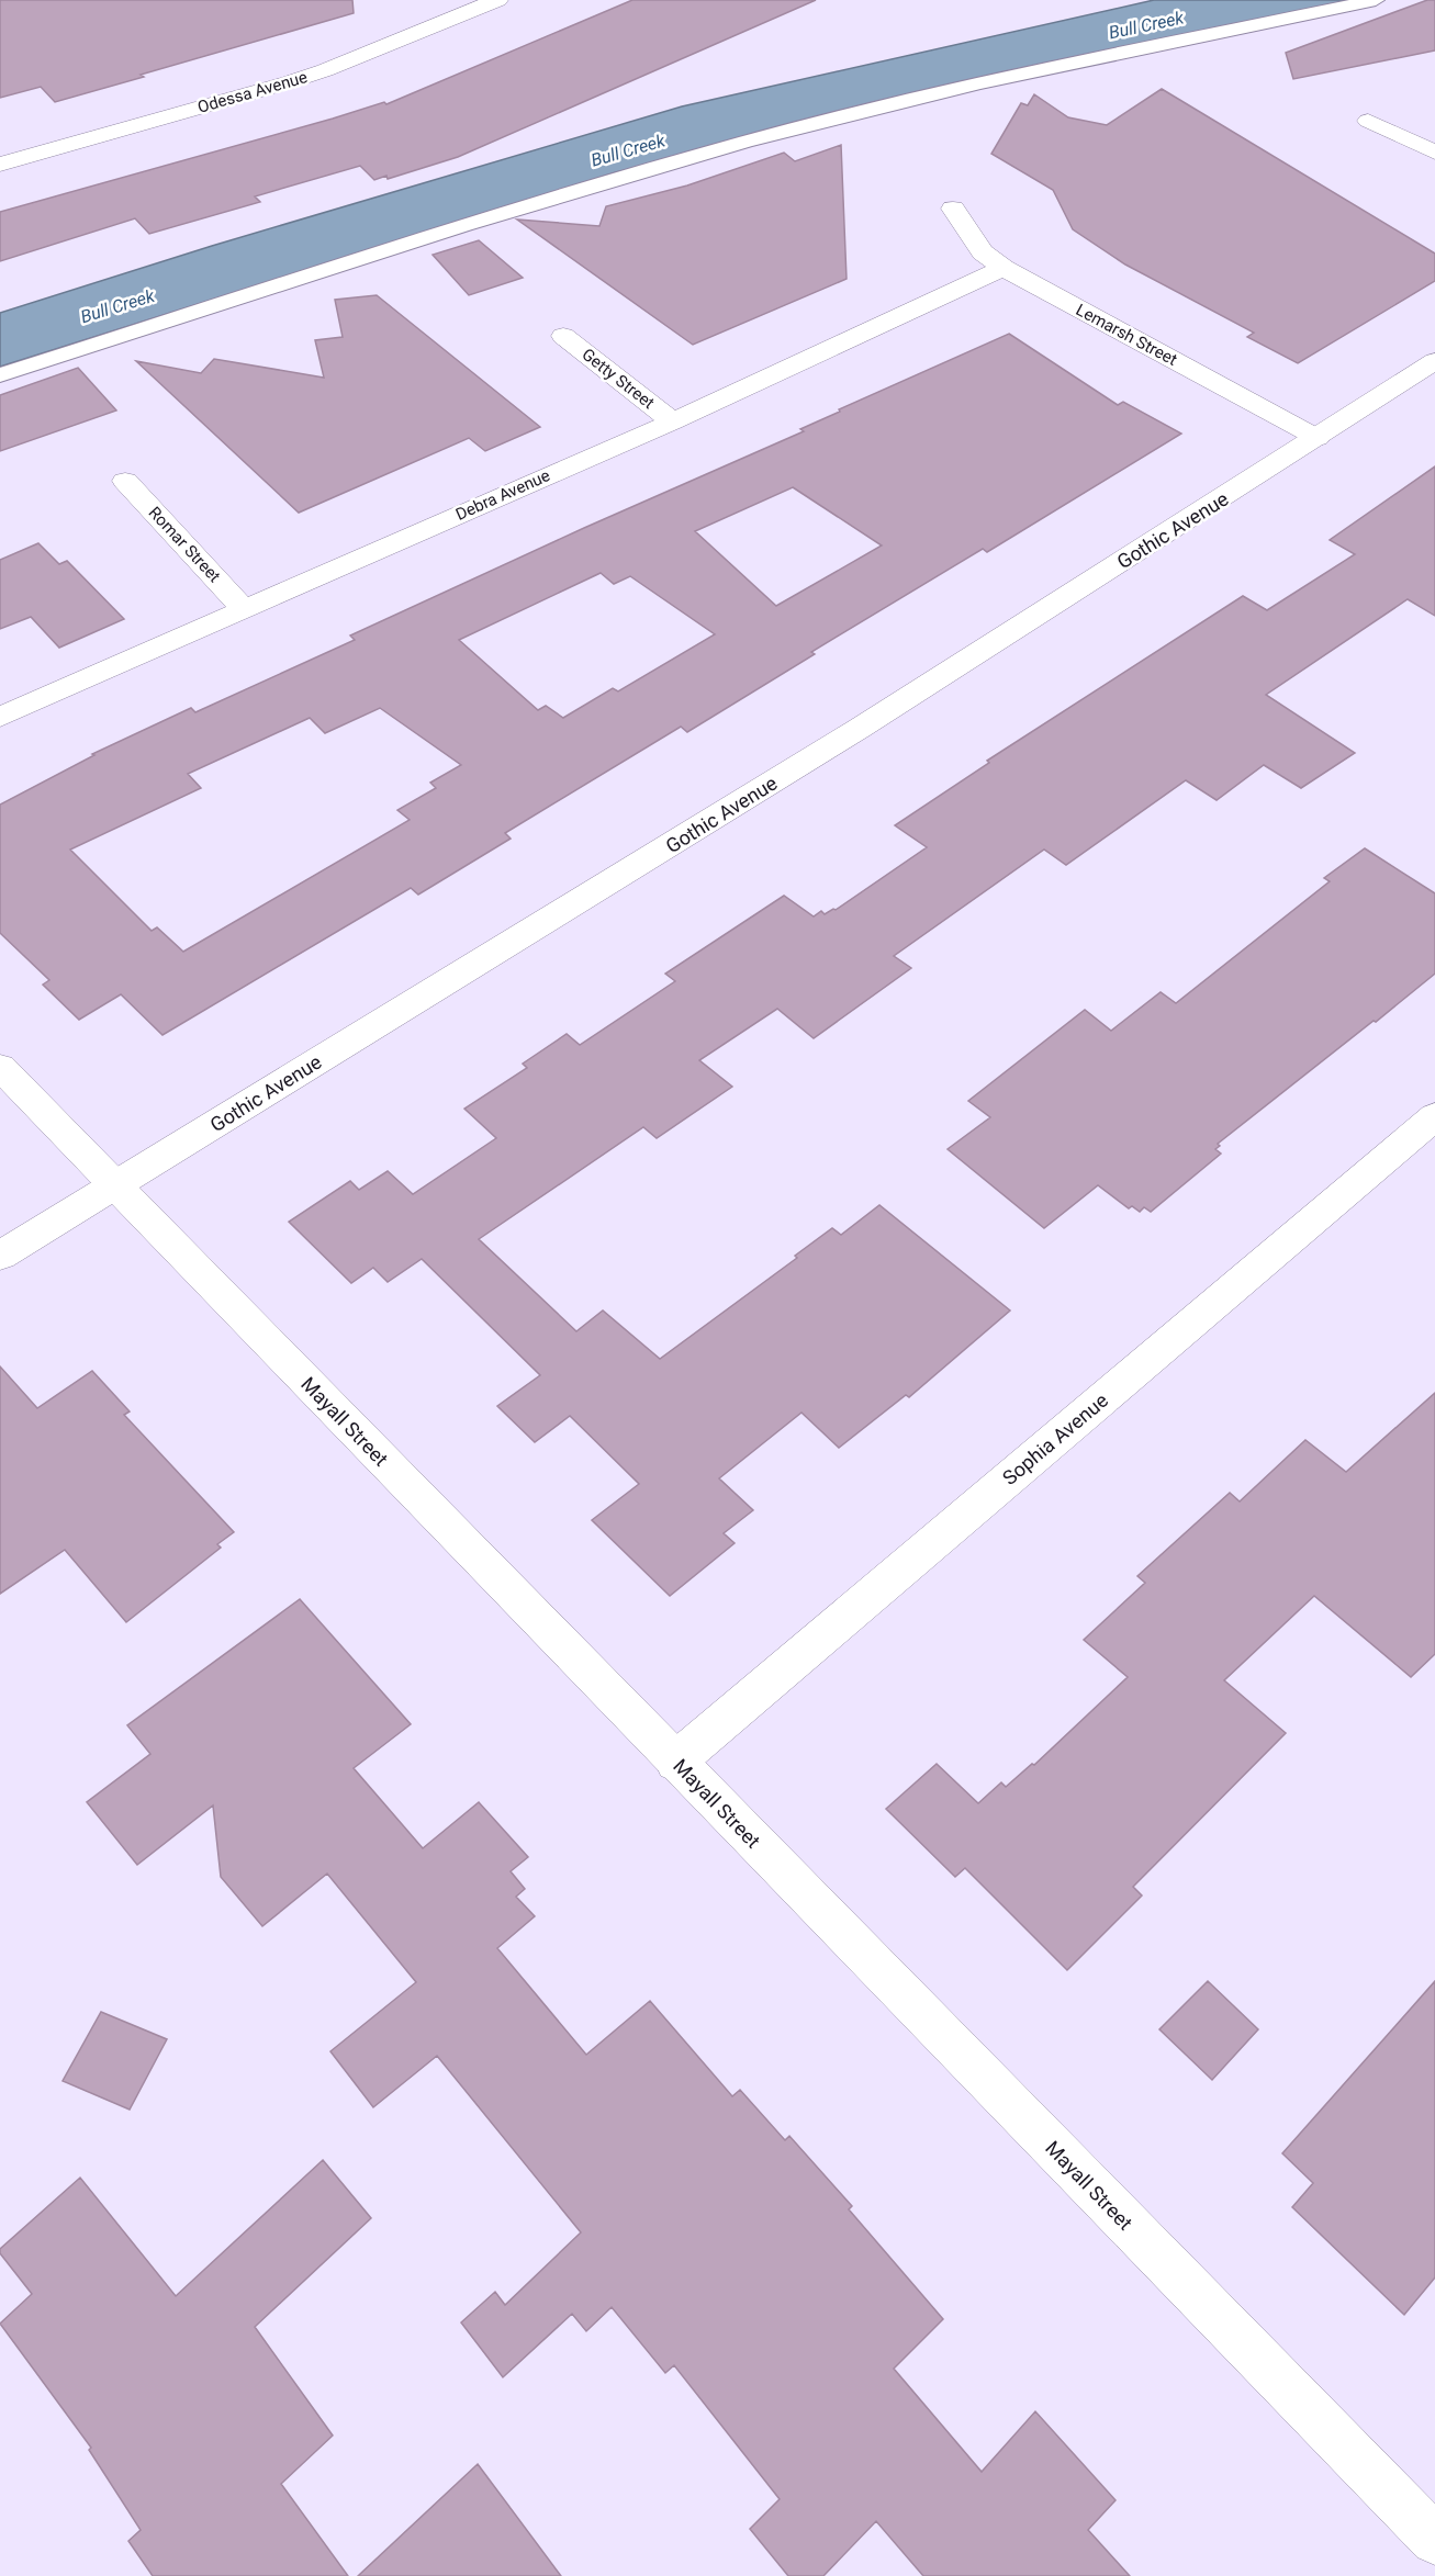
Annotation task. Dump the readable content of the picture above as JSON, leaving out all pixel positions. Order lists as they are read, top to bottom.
{
  "streets": {
    "street": [
      "Odessa Avenue",
      "Lemarsh Street",
      "Getty Street",
      "Debra Avenue",
      "Gothic Avenue",
      "Romar Street",
      "Mayall Street",
      "Sophia Avenue"
    ]
  },
  "crossings": [
    ["Lemarsh Street", "Debra Avenue"],
    ["Lemarsh Street", "Gothic Avenue"],
    ["Getty Street", "Debra Avenue"],
    ["Debra Avenue", "Romar Street"],
    ["Gothic Avenue", "Mayall Street"],
    ["Mayall Street", "Sophia Avenue"]
  ],
  "water": ["Bull Creek"]
}
